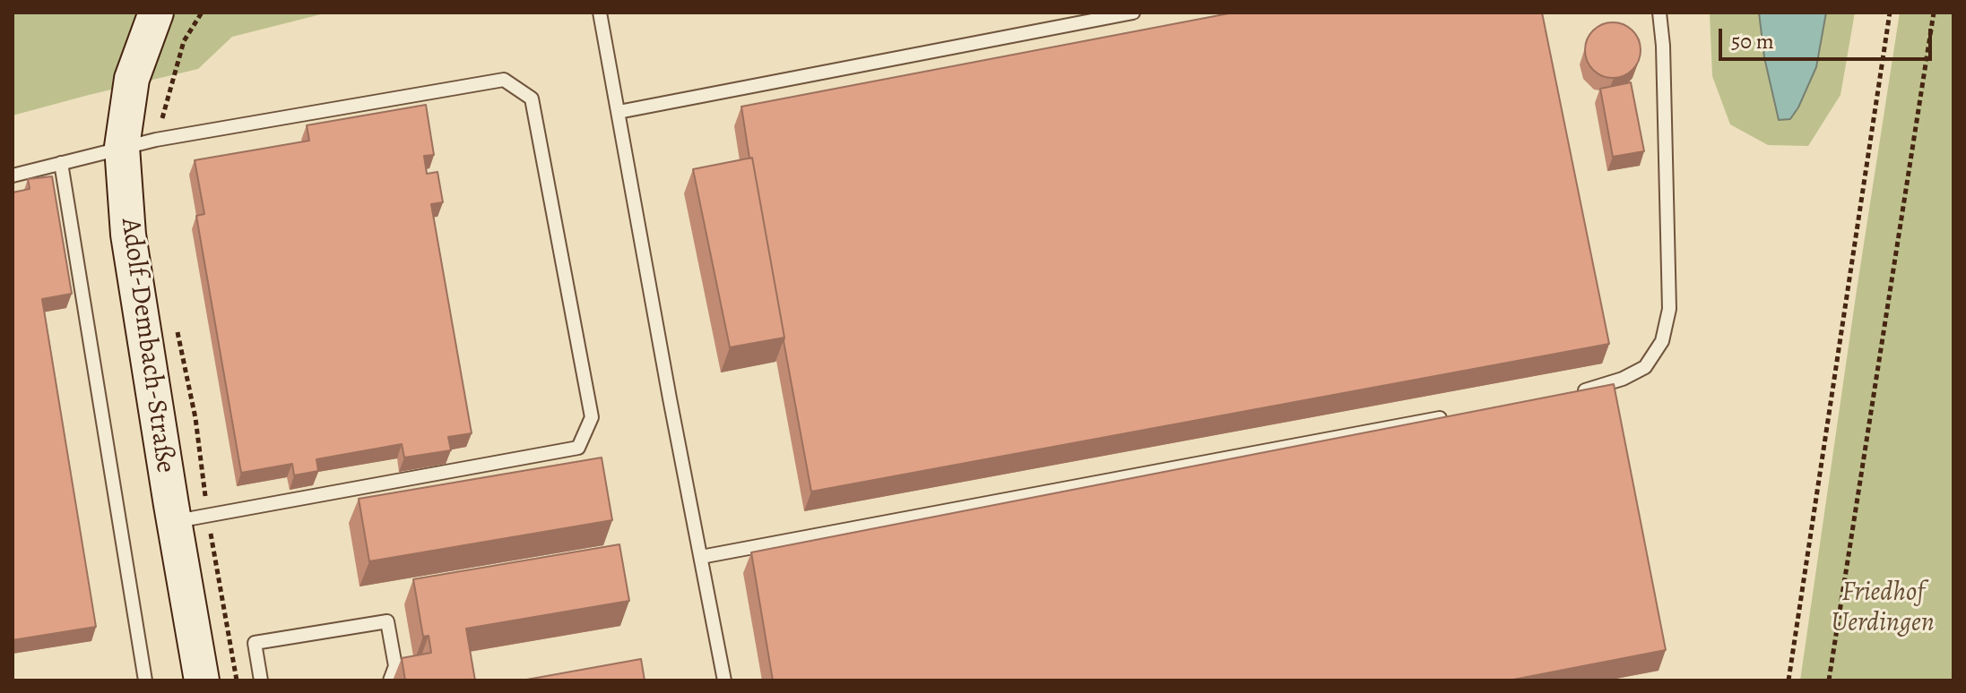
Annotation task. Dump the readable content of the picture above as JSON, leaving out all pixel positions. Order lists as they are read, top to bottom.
{
  "streets": {
    "main road": ["Adolf-Dembach-Straße"]
  },
  "parks": ["Friedhof Uerdingen"],
  "scale_bar": "50 m"
}
